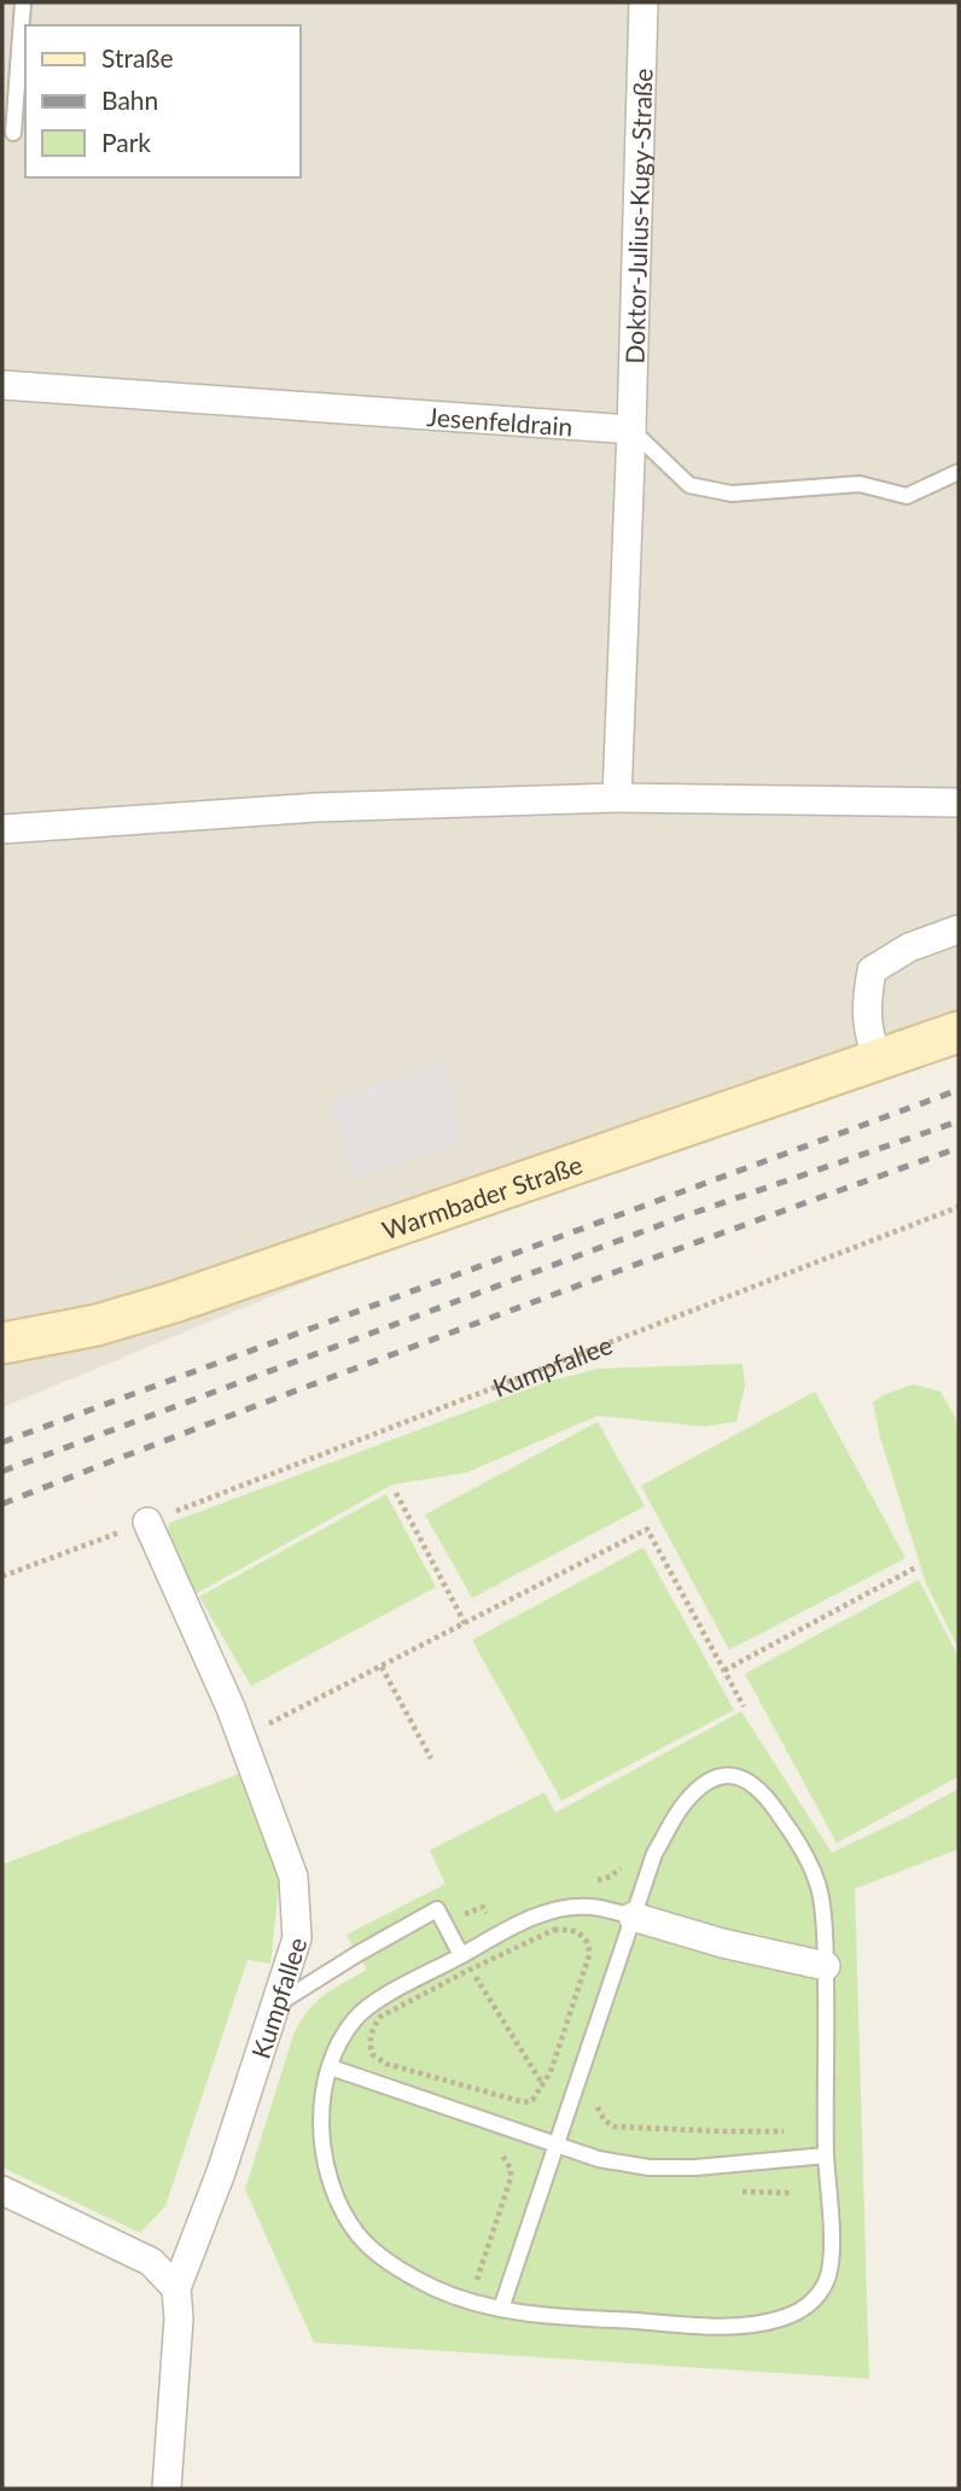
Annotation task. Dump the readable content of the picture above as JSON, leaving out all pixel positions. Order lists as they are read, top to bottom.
{
  "streets": {
    "street": [
      "Doktor-Julius-Kugy-Straße",
      "Jesenfeldrain",
      "Warmbader Straße",
      "Kumpfallee"
    ]
  },
  "crossings": [
    ["Doktor-Julius-Kugy-Straße", "Jesenfeldrain"]
  ],
  "legend": ["Straße", "Bahn", "Park"]
}
